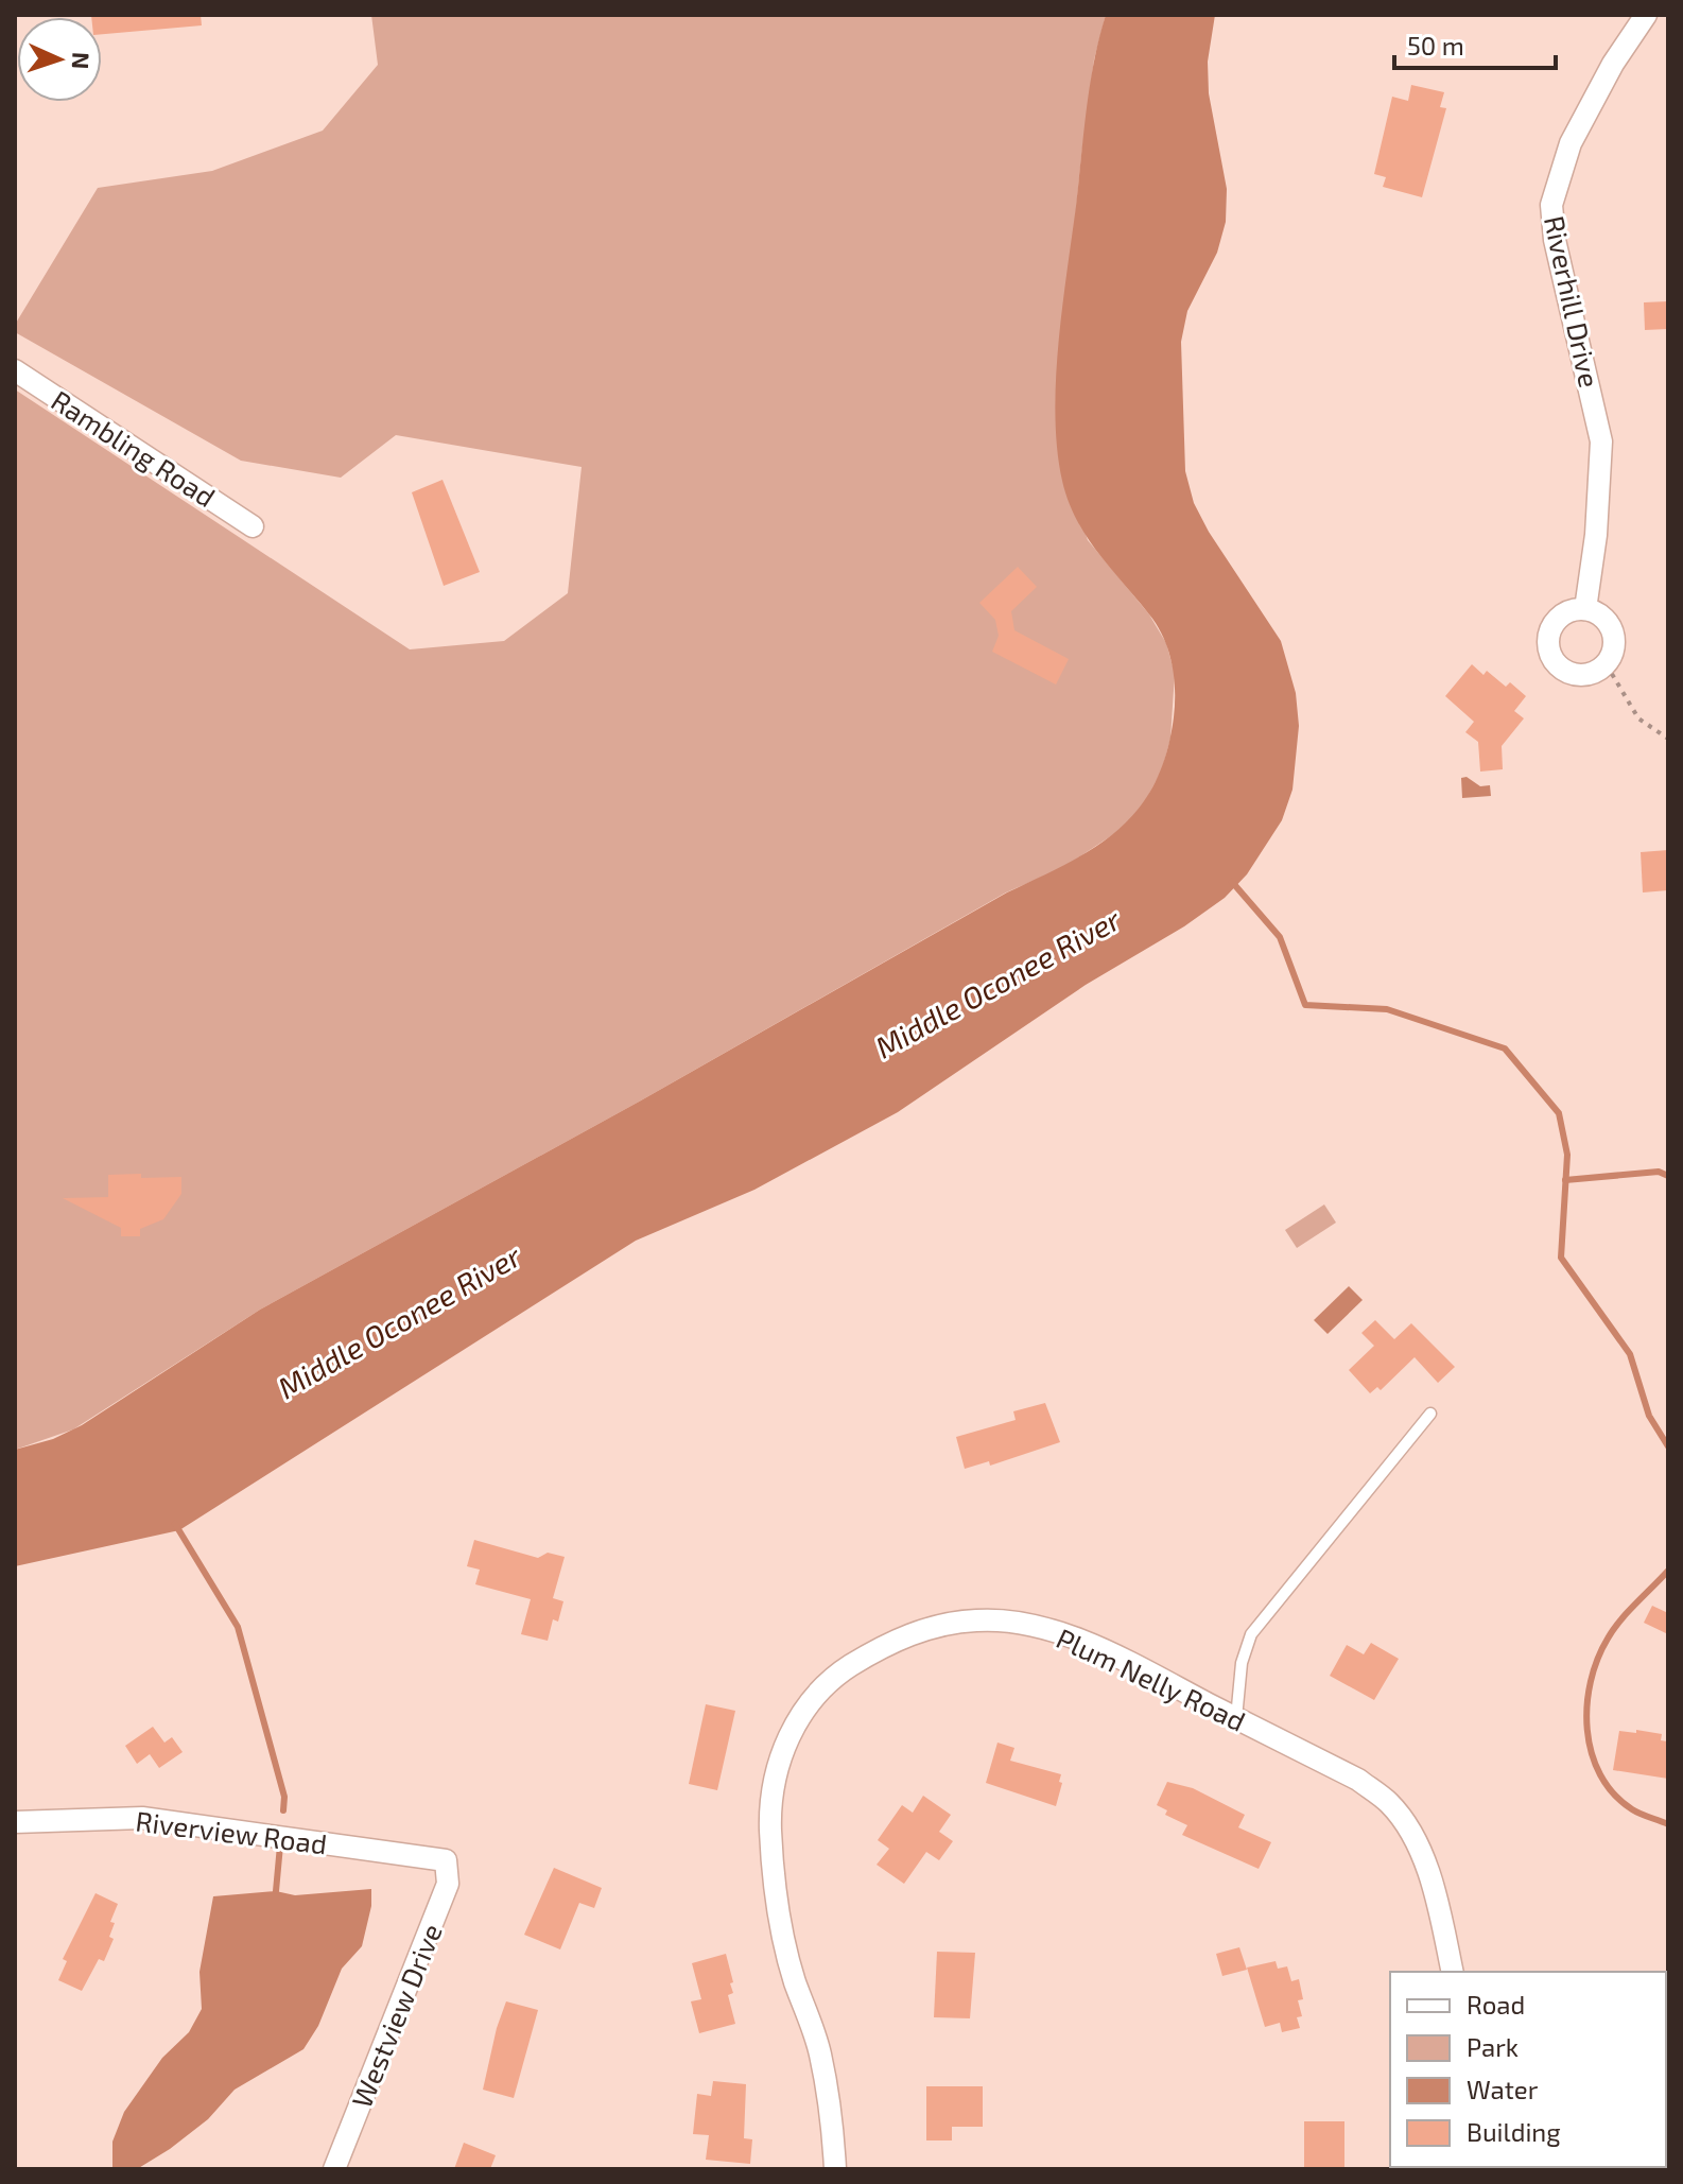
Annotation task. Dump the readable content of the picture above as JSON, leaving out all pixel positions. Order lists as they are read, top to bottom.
{
  "streets": {
    "street": [
      "Riverhill Drive",
      "Rambling Road",
      "Plum Nelly Road",
      "Riverview Road",
      "Westview Drive"
    ]
  },
  "crossings": [
    ["Riverview Road", "Westview Drive"]
  ],
  "water": ["Middle Oconee River"],
  "legend": [
    "Road",
    "Park",
    "Water",
    "Building"
  ],
  "scale_bar": "50 m",
  "north": "right"
}
